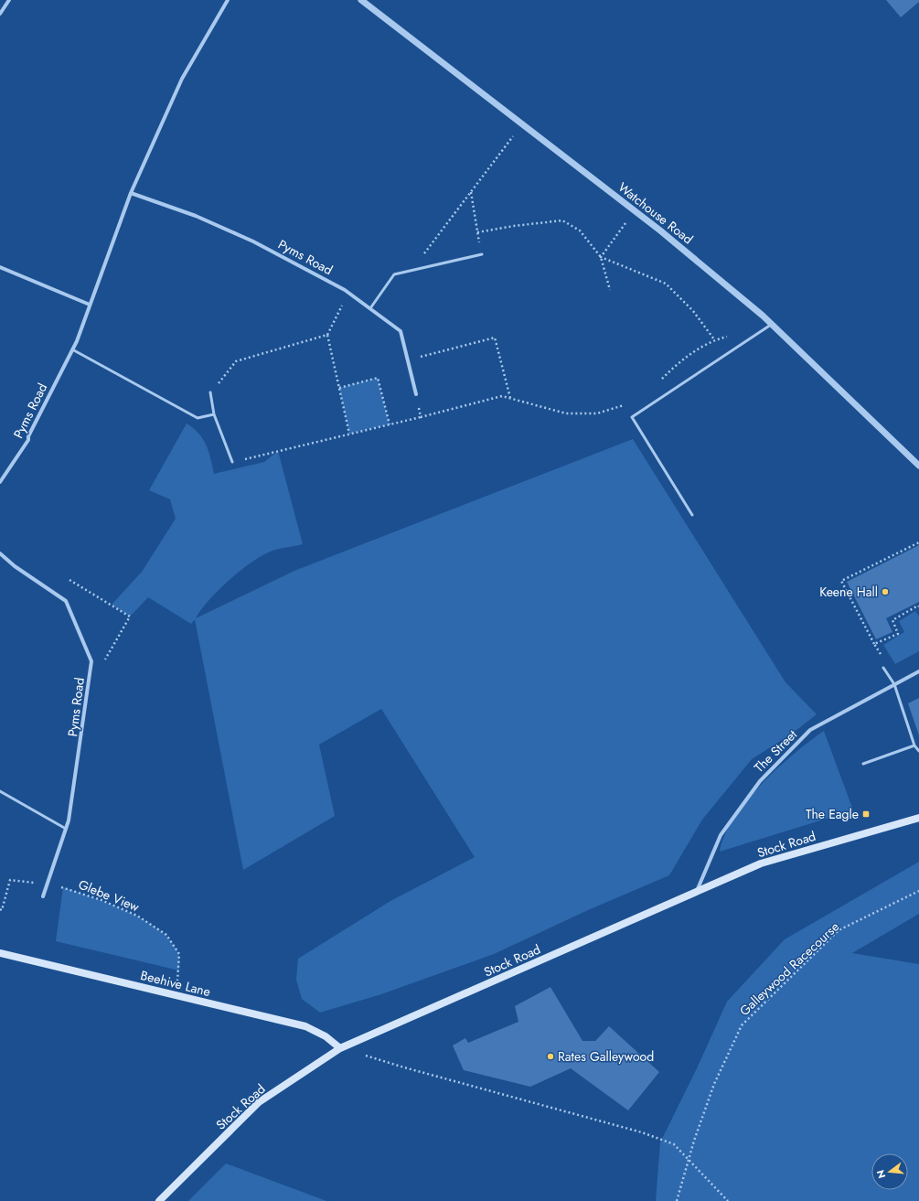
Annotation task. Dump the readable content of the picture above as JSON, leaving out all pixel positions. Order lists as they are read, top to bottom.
{
  "streets": {
    "main road": ["Stock Road", "Beehive Lane"],
    "street": ["Watchouse Road", "Pyms Road", "The Street"],
    "path": ["Glebe View", "Galleywood Racecourse"]
  },
  "crossings": [
    ["Pyms Road", "Glebe View"],
    ["The Street", "Stock Road"],
    ["Stock Road", "Beehive Lane"],
    ["Glebe View", "Beehive Lane"]
  ],
  "places": {
    "other": ["Keene Hall", "Rates Galleywood"],
    "transit": ["The Eagle"]
  },
  "north": "left"
}
